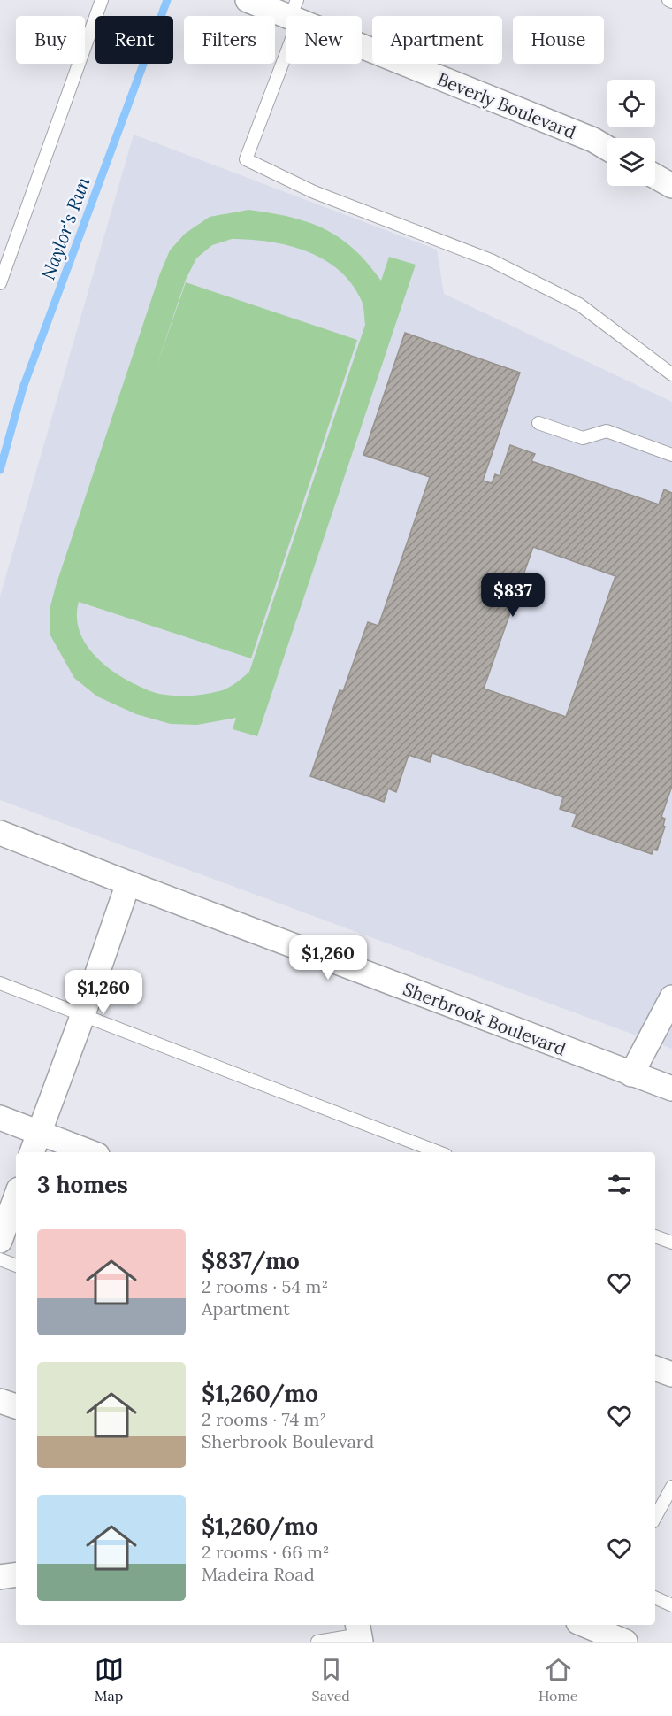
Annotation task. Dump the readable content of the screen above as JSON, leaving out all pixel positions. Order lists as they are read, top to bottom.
{
  "streets": {
    "street": ["Beverly Boulevard", "Sherbrook Boulevard"]
  },
  "water": ["Naylor's Run"],
  "page": {
    "chip": [
      "Buy",
      "Rent",
      "Filters",
      "New",
      "Apartment",
      "House"
    ],
    "price": ["$837", "$1,260", "$1,260"],
    "heading": "3 homes",
    "list": [
      {
        "name": "$837/mo",
        "note": "2 rooms · 54 m² · Apartment"
      },
      {
        "name": "$1,260/mo",
        "note": "2 rooms · 74 m² · Sherbrook Boulevard"
      },
      {
        "name": "$1,260/mo",
        "note": "2 rooms · 66 m² · Madeira Road"
      }
    ],
    "tabs": ["Map", "Saved", "Home"]
  }
}
